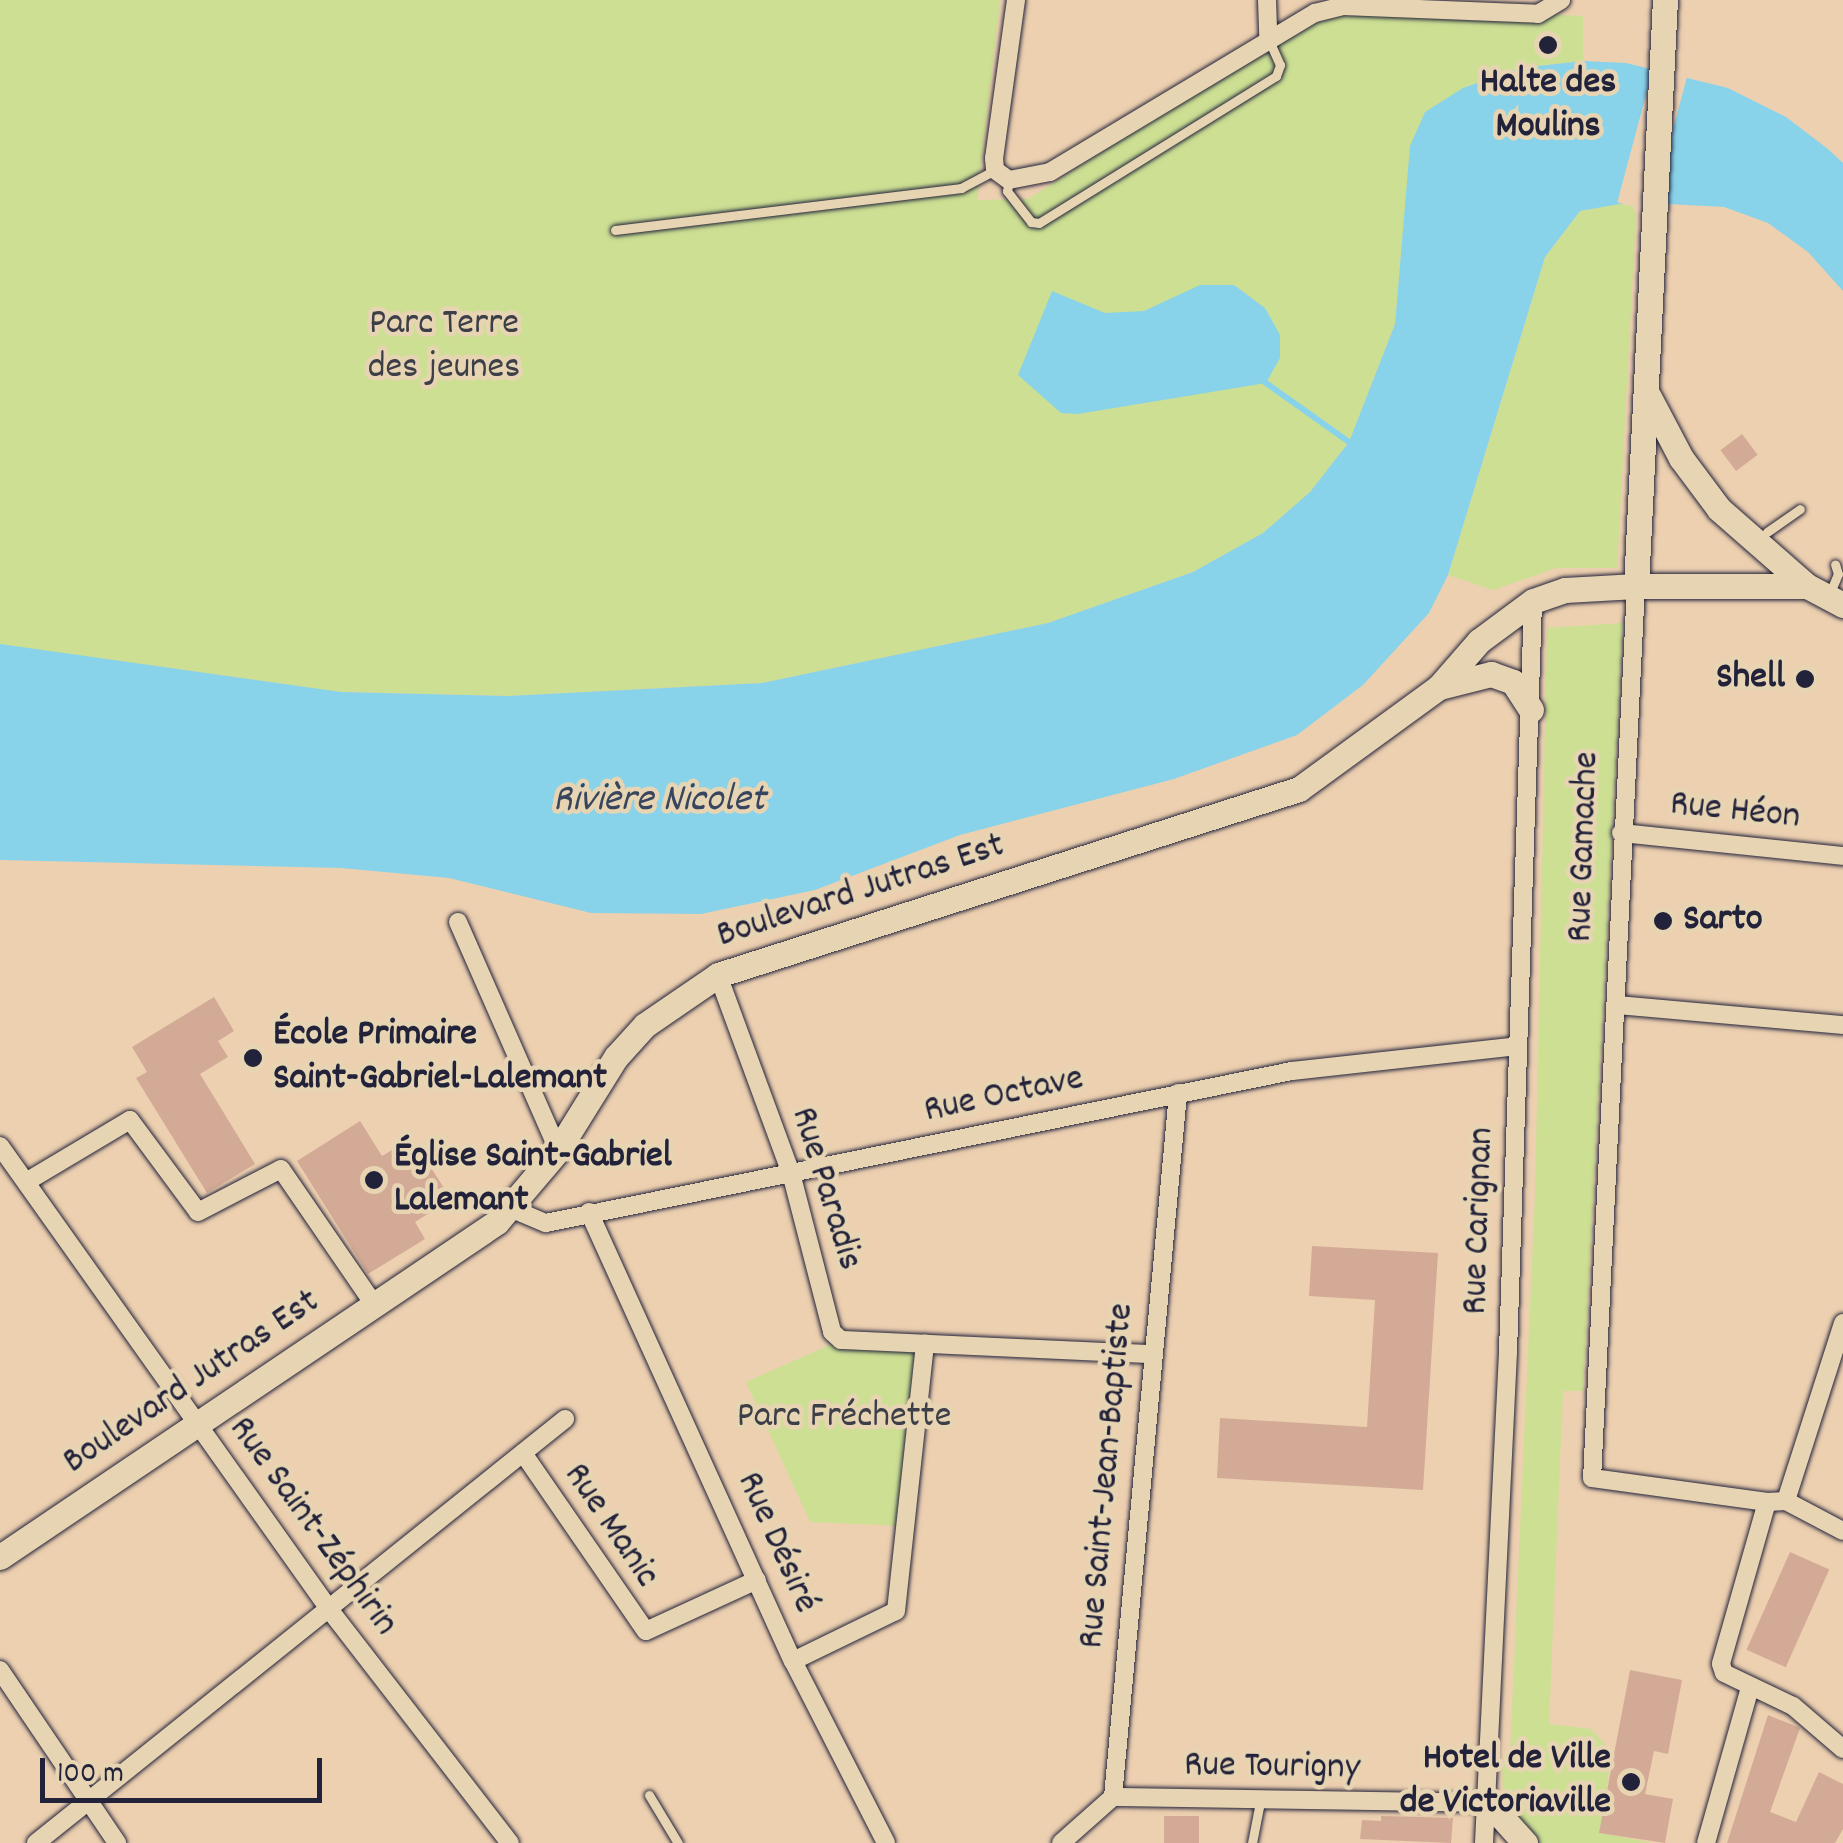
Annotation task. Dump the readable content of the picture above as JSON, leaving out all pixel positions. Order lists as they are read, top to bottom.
{
  "streets": {
    "main road": ["Rue Gamache", "Boulevard Jutras Est"],
    "street": [
      "Rue Héon",
      "Rue Octave",
      "Rue Paradis",
      "Rue Carignan",
      "Rue Saint-Jean-Baptiste",
      "Rue Manic",
      "Rue Saint-Zéphirin",
      "Rue Désiré",
      "Rue Tourigny"
    ]
  },
  "crossings": [
    ["Rue Héon", "Rue Gamache"],
    ["Rue Gamache", "Boulevard Jutras Est"],
    ["Boulevard Jutras Est", "Rue Octave"],
    ["Boulevard Jutras Est", "Rue Paradis"],
    ["Boulevard Jutras Est", "Rue Carignan"],
    ["Boulevard Jutras Est", "Rue Saint-Zéphirin"],
    ["Rue Octave", "Rue Paradis"],
    ["Rue Octave", "Rue Carignan"],
    ["Rue Octave", "Rue Saint-Jean-Baptiste"],
    ["Rue Octave", "Rue Désiré"],
    ["Rue Carignan", "Rue Tourigny"],
    ["Rue Saint-Jean-Baptiste", "Rue Tourigny"],
    ["Rue Manic", "Rue Désiré"]
  ],
  "water": ["Rivière Nicolet"],
  "parks": ["Parc Terre des jeunes", "Parc Fréchette"],
  "places": [
    "Halte des Moulins",
    "Shell",
    "Sarto",
    "École Primaire Saint-Gabriel-Lalemant",
    "Église Saint-Gabriel Lalemant",
    "Hotel de Ville de Victoriaville"
  ],
  "scale_bar": "100 m"
}
